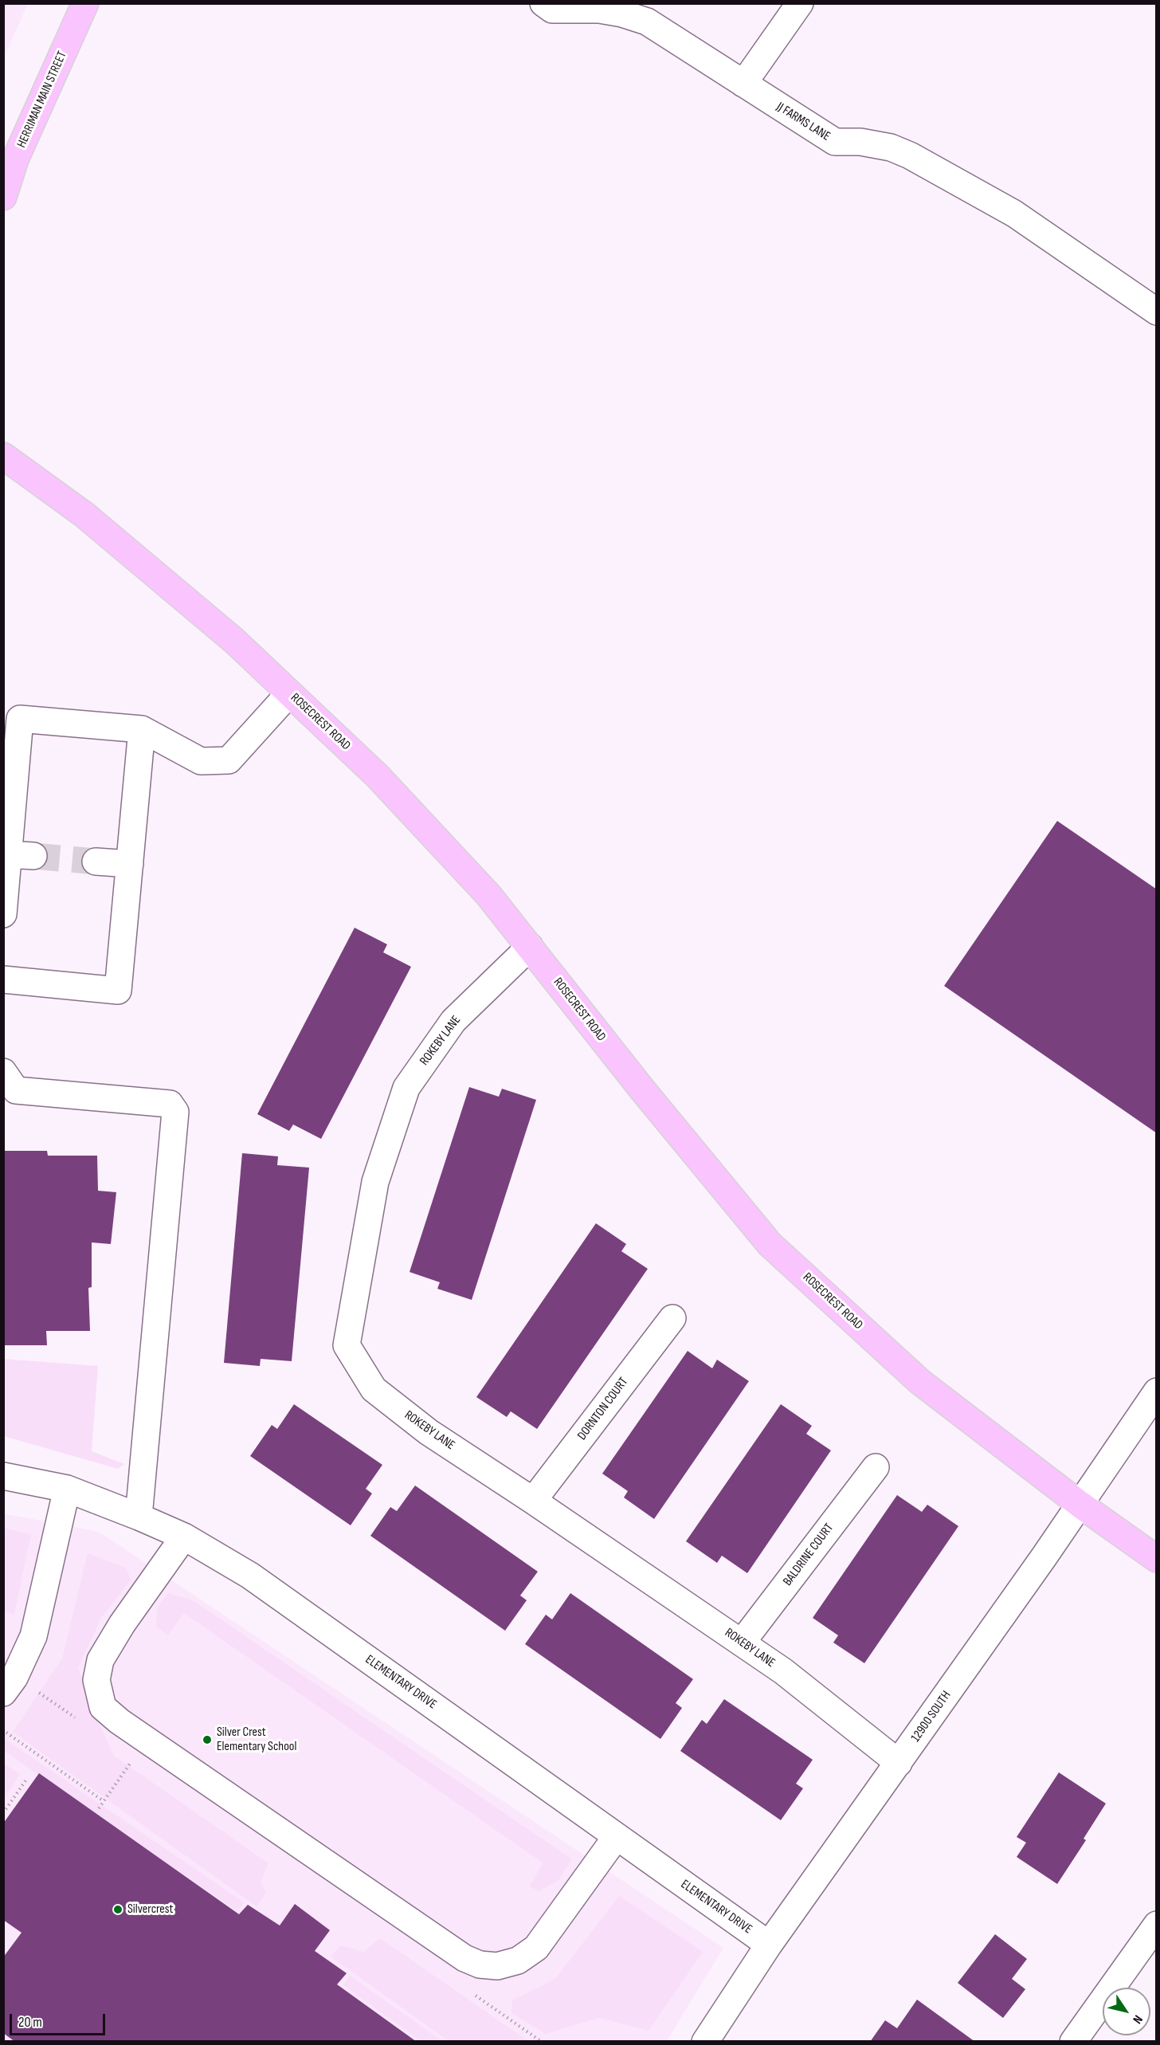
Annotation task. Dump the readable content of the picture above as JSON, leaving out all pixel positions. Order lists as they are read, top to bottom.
{
  "streets": {
    "main road": ["HERRIMAN MAIN STREET", "ROSECREST ROAD"],
    "street": [
      "JJ FARMS LANE",
      "ROKEBY LANE",
      "DORNTON COURT",
      "BALDRINE COURT",
      "ELEMENTARY DRIVE",
      "12900 SOUTH"
    ]
  },
  "crossings": [
    ["ROSECREST ROAD", "ROKEBY LANE"],
    ["ROSECREST ROAD", "12900 SOUTH"],
    ["ROKEBY LANE", "DORNTON COURT"],
    ["ROKEBY LANE", "BALDRINE COURT"],
    ["ROKEBY LANE", "12900 SOUTH"],
    ["ELEMENTARY DRIVE", "12900 SOUTH"]
  ],
  "places": ["Silver Crest Elementary School", "Silvercrest"],
  "scale_bar": "20 m",
  "north": "bottom right"
}
